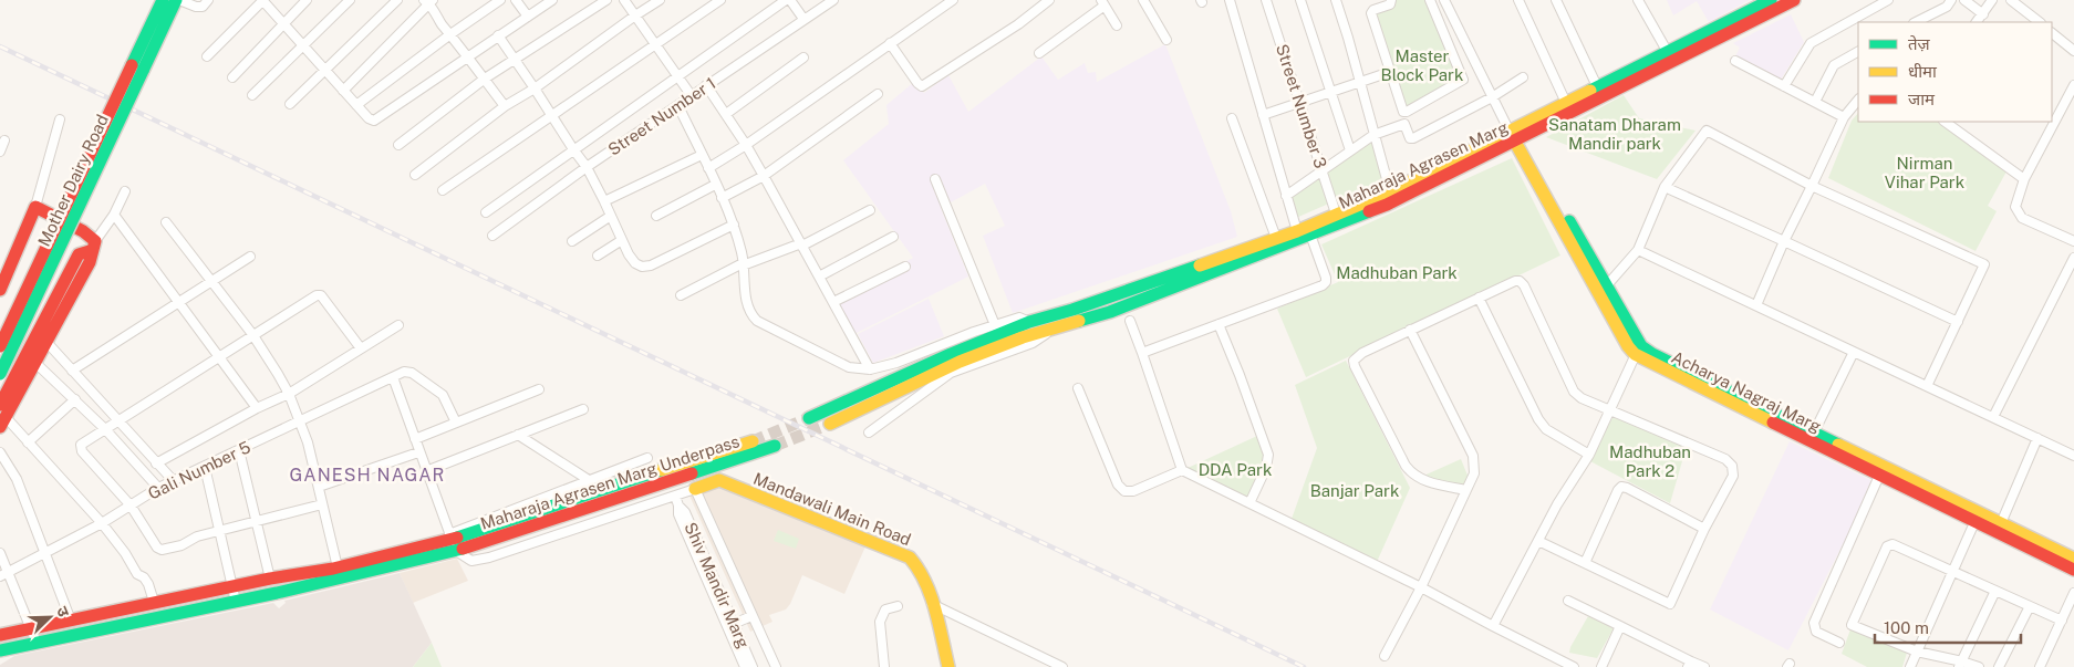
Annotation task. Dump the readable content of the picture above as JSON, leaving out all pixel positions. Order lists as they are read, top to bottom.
{
  "streets": {
    "main road": [
      "Maharaja Agrasen Marg",
      "Mother Dairy Road",
      "Acharya Nagraj Marg",
      "Maharaja Agrasen Marg Underpass",
      "Mandawali Main Road"
    ],
    "street": [
      "Street Number 3",
      "Street Number 1",
      "Gali Number 5",
      "Shiv Mandir Marg"
    ]
  },
  "crossings": [
    ["Street Number 3", "Maharaja Agrasen Marg"],
    ["Maharaja Agrasen Marg", "Acharya Nagraj Marg"]
  ],
  "districts": ["GANESH NAGAR"],
  "parks": [
    "Master Block Park",
    "Sanatam Dharam Mandir park",
    "Nirman Vihar Park",
    "Madhuban Park",
    "Madhuban Park 2",
    "DDA Park",
    "Banjar Park"
  ],
  "legend": ["तेज़", "धीमा", "जाम"],
  "scale_bar": "100 m",
  "north": "top right"
}
